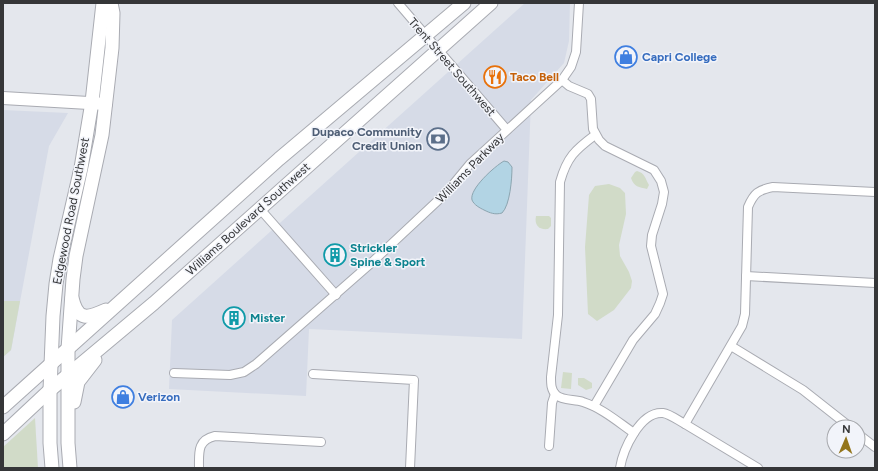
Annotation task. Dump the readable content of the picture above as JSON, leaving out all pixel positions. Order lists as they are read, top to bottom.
{
  "streets": {
    "main road": ["Edgewood Road Southwest", "Williams Boulevard Southwest"],
    "street": ["Trent Street Southwest", "Williams Parkway"]
  },
  "crossings": [
    ["Trent Street Southwest", "Williams Parkway"],
    ["Trent Street Southwest", "Williams Boulevard Southwest"],
    ["Edgewood Road Southwest", "Williams Boulevard Southwest"]
  ],
  "places": {
    "shop": ["Capri College", "Verizon"],
    "restaurant": ["Taco Bell"],
    "bank": ["Dupaco Community Credit Union"],
    "building": ["Strickler Spine & Sport", "Mister"]
  },
  "north": "top"
}
